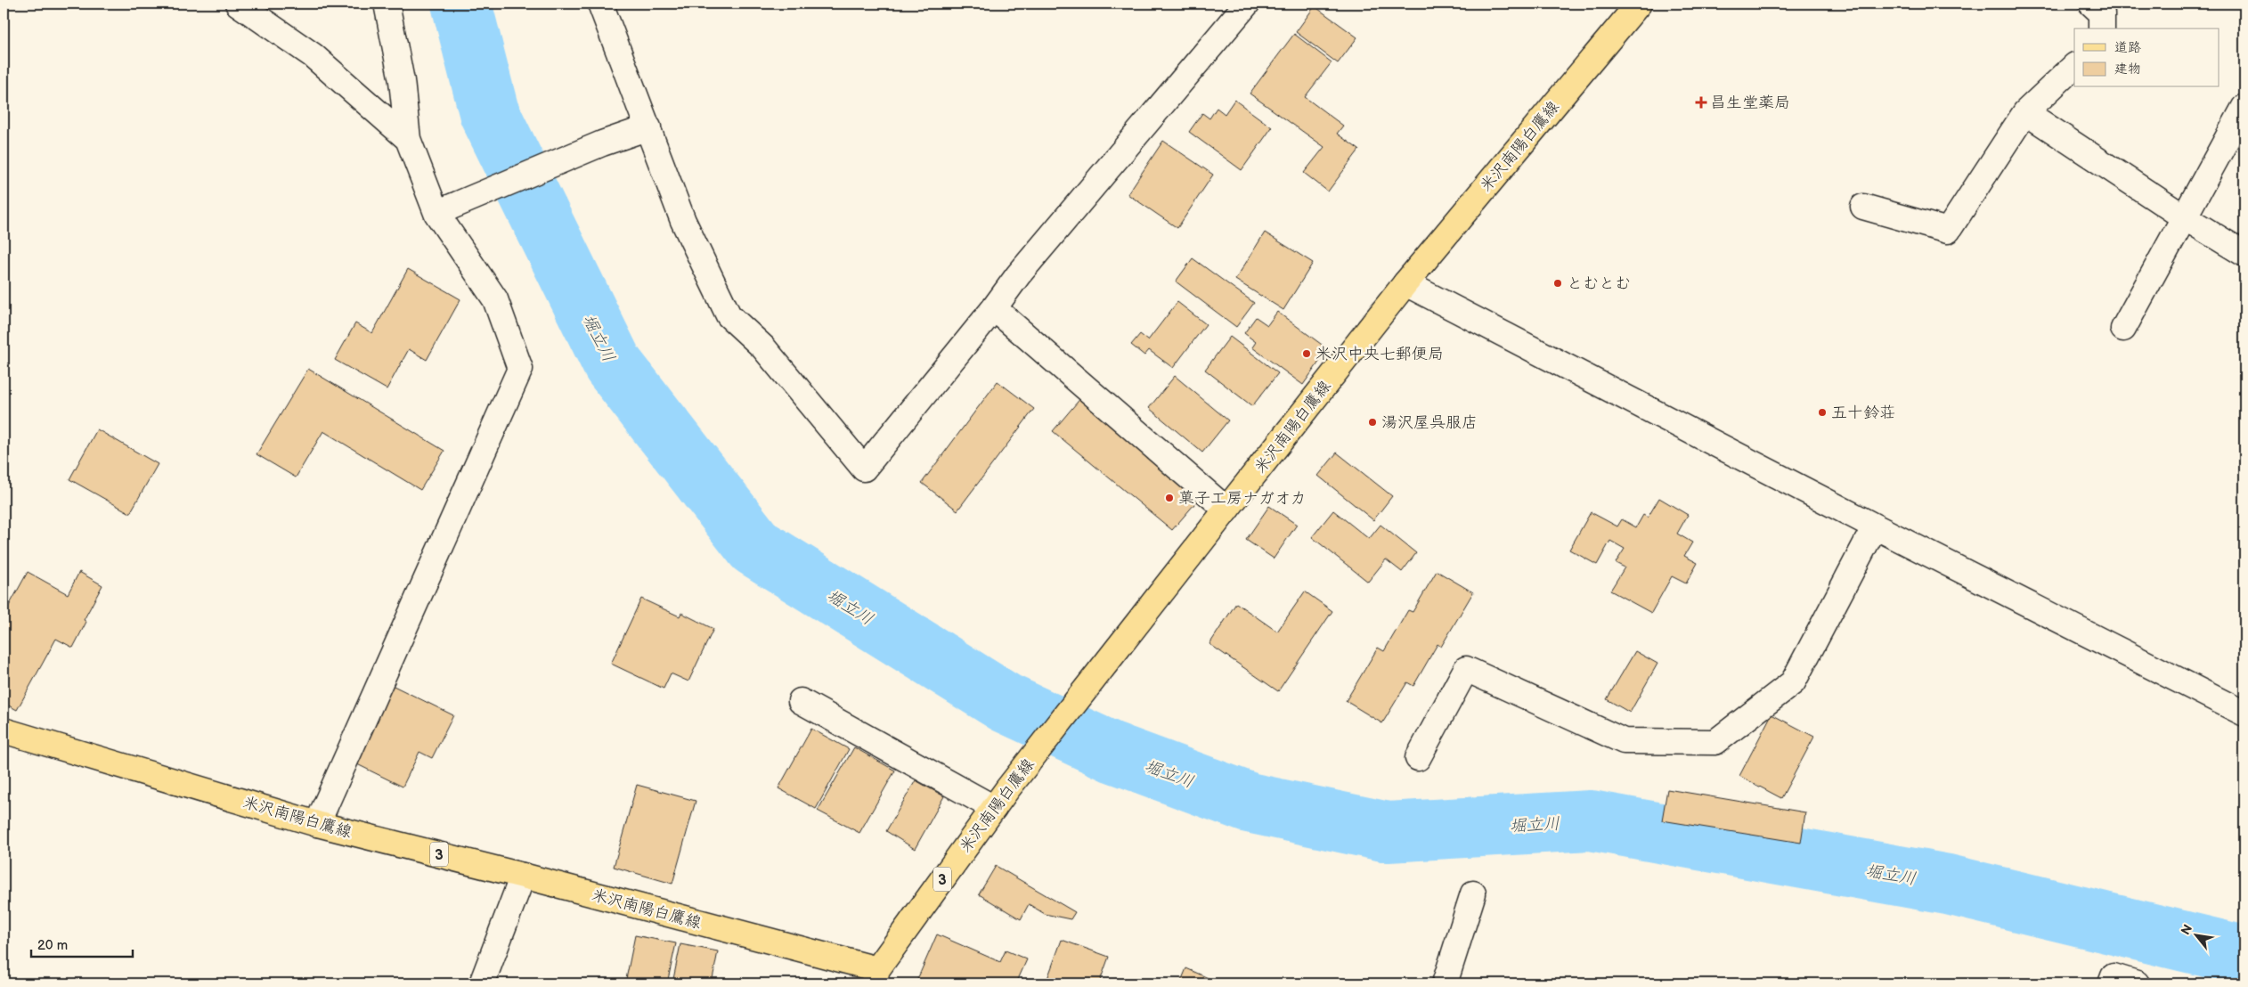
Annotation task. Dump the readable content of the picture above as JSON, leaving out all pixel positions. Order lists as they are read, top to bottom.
{
  "streets": {
    "main road": ["米沢南陽白鷹線", "3"]
  },
  "water": ["堀立川"],
  "places": {
    "health": ["昌生堂薬局"],
    "other": [
      "とむとむ",
      "米沢中央七郵便局",
      "五十鈴荘",
      "湯沢屋呉服店",
      "菓子工房ナガオカ"
    ]
  },
  "legend": ["道路", "建物"],
  "scale_bar": "20 m",
  "north": "top left"
}
